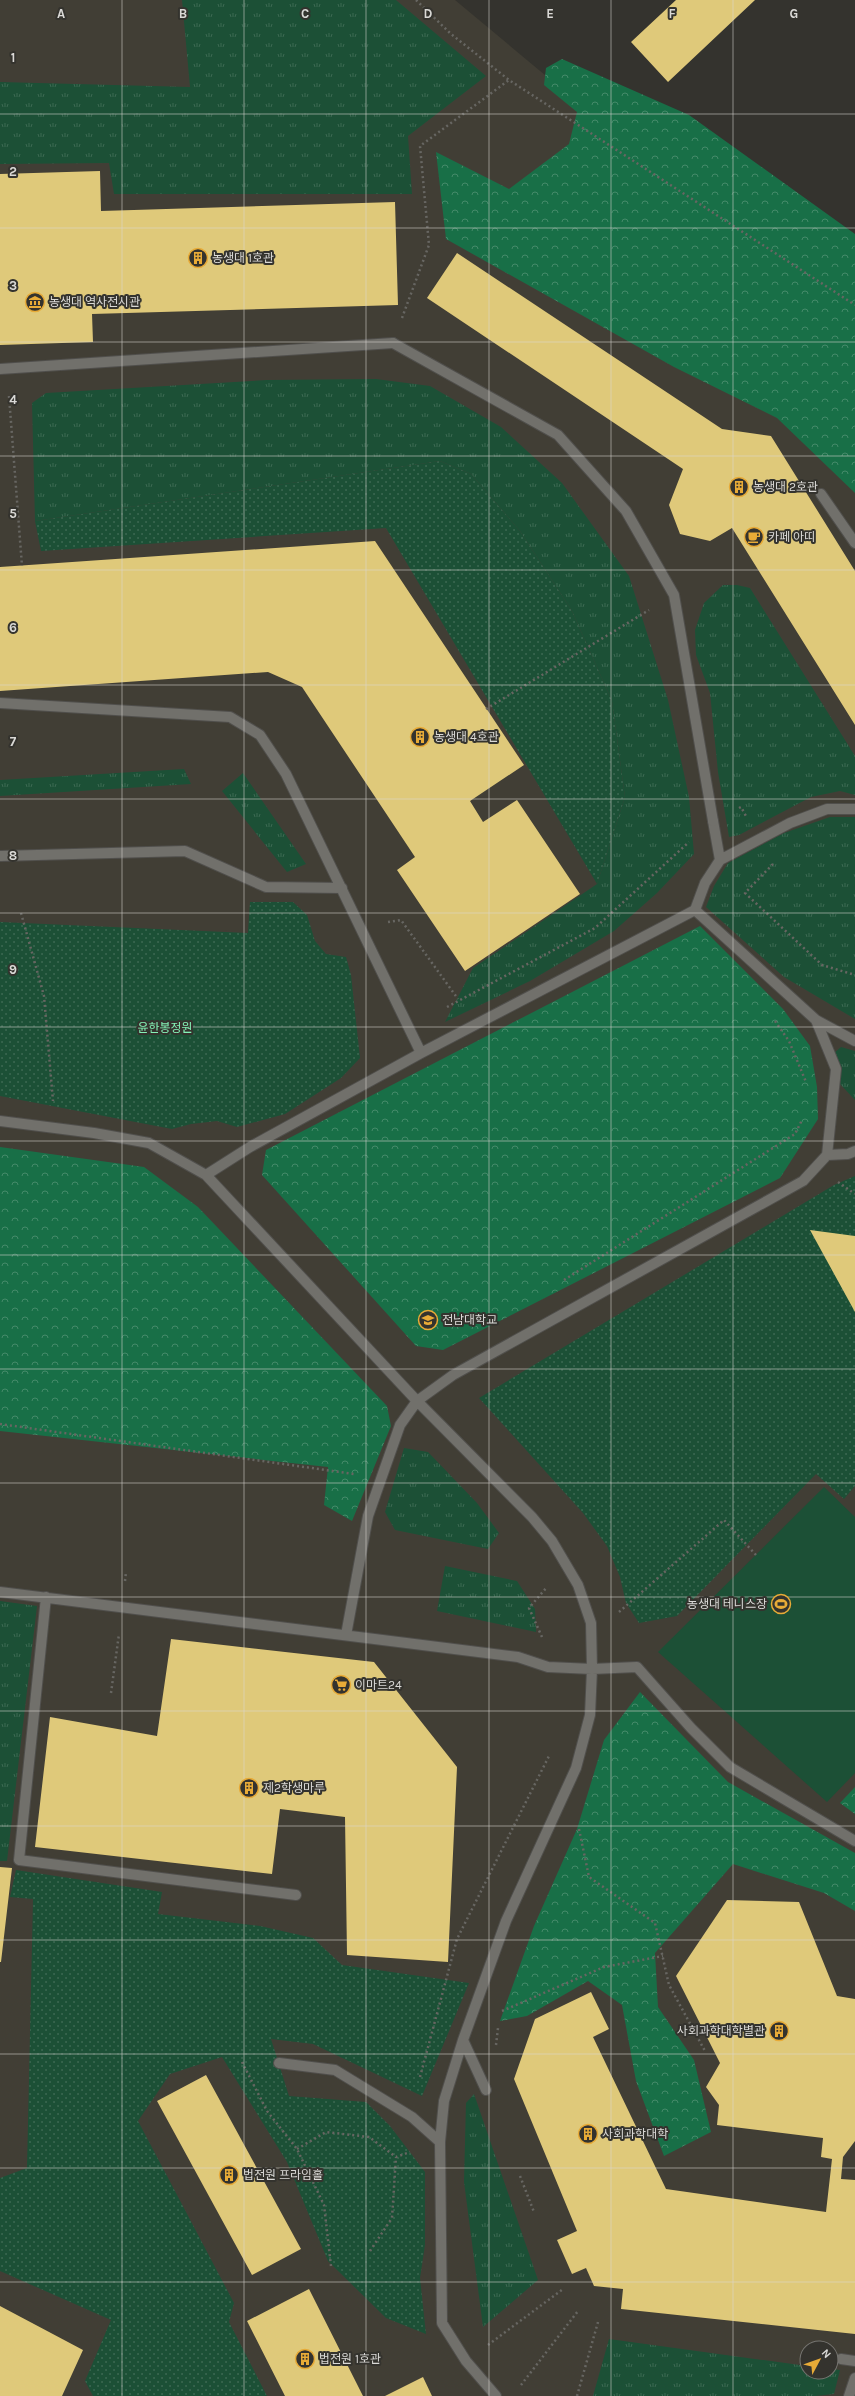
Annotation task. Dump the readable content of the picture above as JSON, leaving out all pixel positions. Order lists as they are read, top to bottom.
{
  "parks": ["윤한봉정원"],
  "places": {
    "building": [
      "농생대 1호관",
      "농생대 2호관",
      "농생대 4호관",
      "제2학생마루",
      "사회과학대학별관",
      "사회과학대학",
      "법전원 프라임홀",
      "법전원 1호관"
    ],
    "museum": ["농생대 역사전시관"],
    "cafe": ["카페 아띠"],
    "school or university": ["전남대학교"],
    "sports": ["농생대 테니스장"],
    "supermarket": ["이마트24"]
  },
  "north": "top right",
  "grid": {
    "columns": [
      "A",
      "B",
      "C",
      "D",
      "E",
      "F",
      "G"
    ],
    "rows": [
      "1",
      "2",
      "3",
      "4",
      "5",
      "6",
      "7",
      "8",
      "9"
    ]
  }
}
